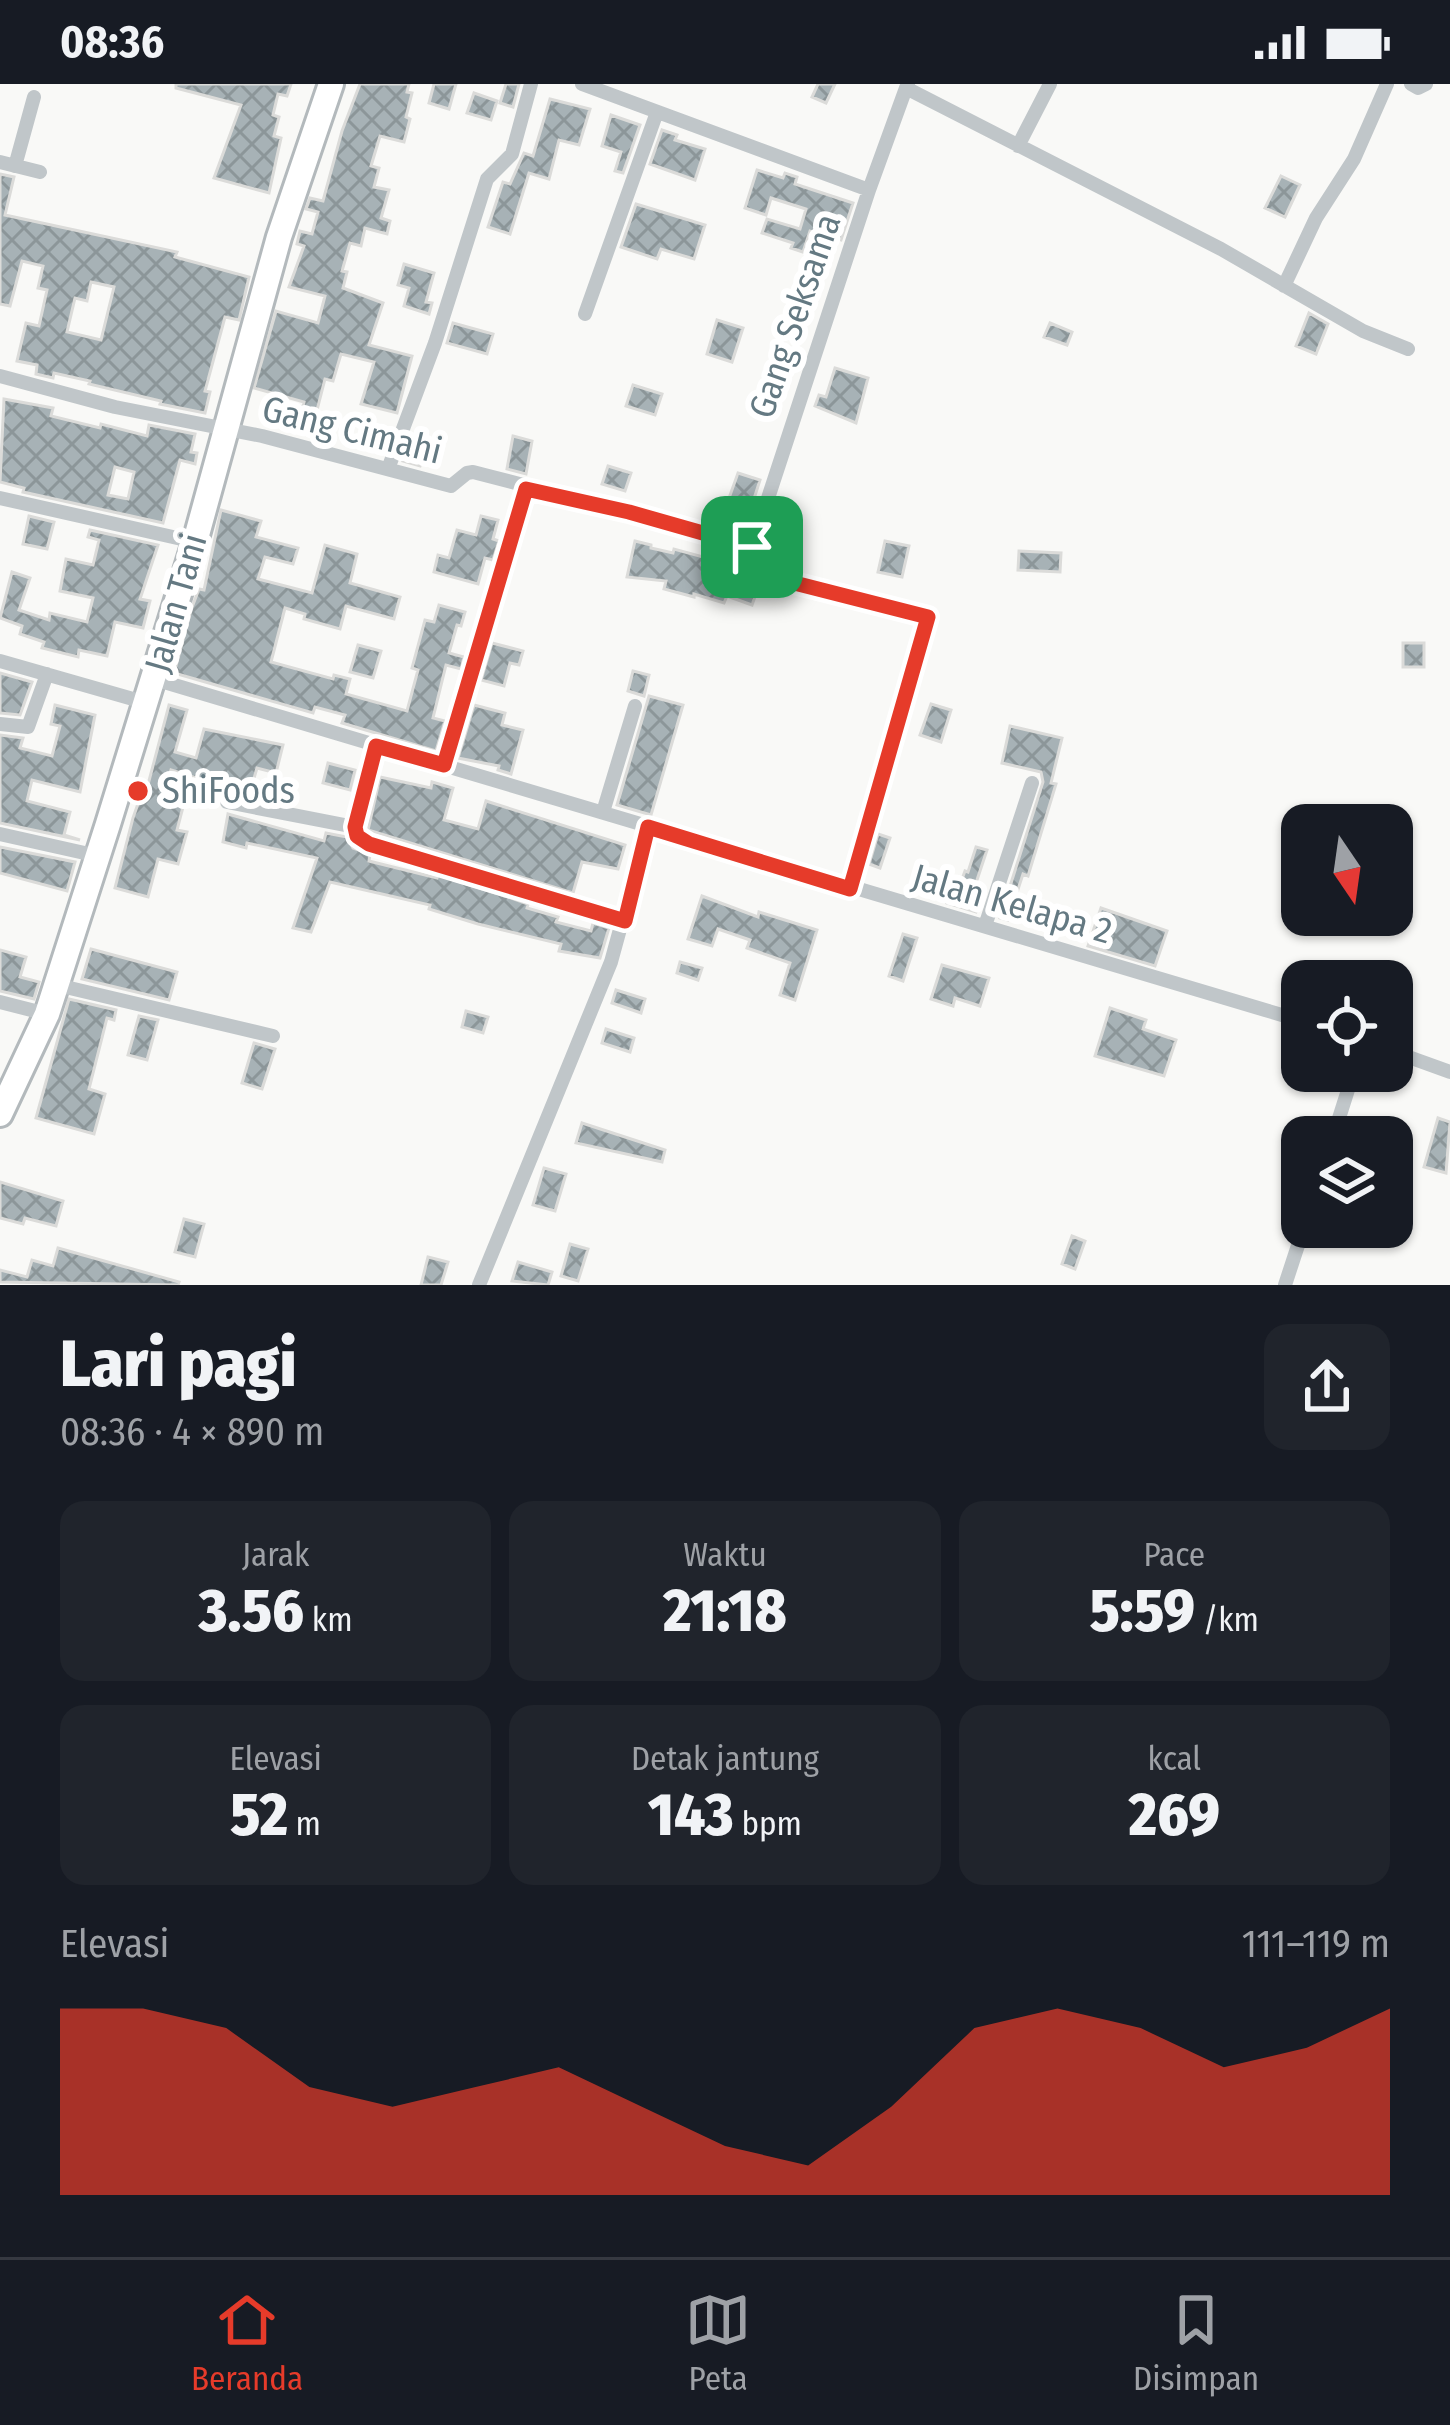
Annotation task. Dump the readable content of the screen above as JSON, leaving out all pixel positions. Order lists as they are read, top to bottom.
{
  "streets": {
    "highway": ["Jalan Tani"],
    "street": ["Gang Seksama", "Gang Cimahi", "Jalan Kelapa 2"]
  },
  "crossings": [
    ["Gang Seksama", "Gang Cimahi"],
    ["Gang Cimahi", "Jalan Tani"],
    ["Gang Cimahi", "Jalan Kelapa 2"],
    ["Jalan Tani", "Jalan Kelapa 2"]
  ],
  "places": ["ShiFoods"],
  "north": "bottom",
  "page": {
    "status": "08:36",
    "heading": ["Lari pagi", "08:36 · 4 × 890 m"],
    "stats": [
      ["Jarak", "3.56 km"],
      ["Waktu", "21:18"],
      ["Pace", "5:59 /km"],
      ["Elevasi", "52 m"],
      ["Detak jantung", "143 bpm"],
      ["kcal", "269"]
    ],
    "chart": ["Elevasi", "111–119 m"],
    "tabs": ["Beranda", "Peta", "Disimpan"]
  }
}
